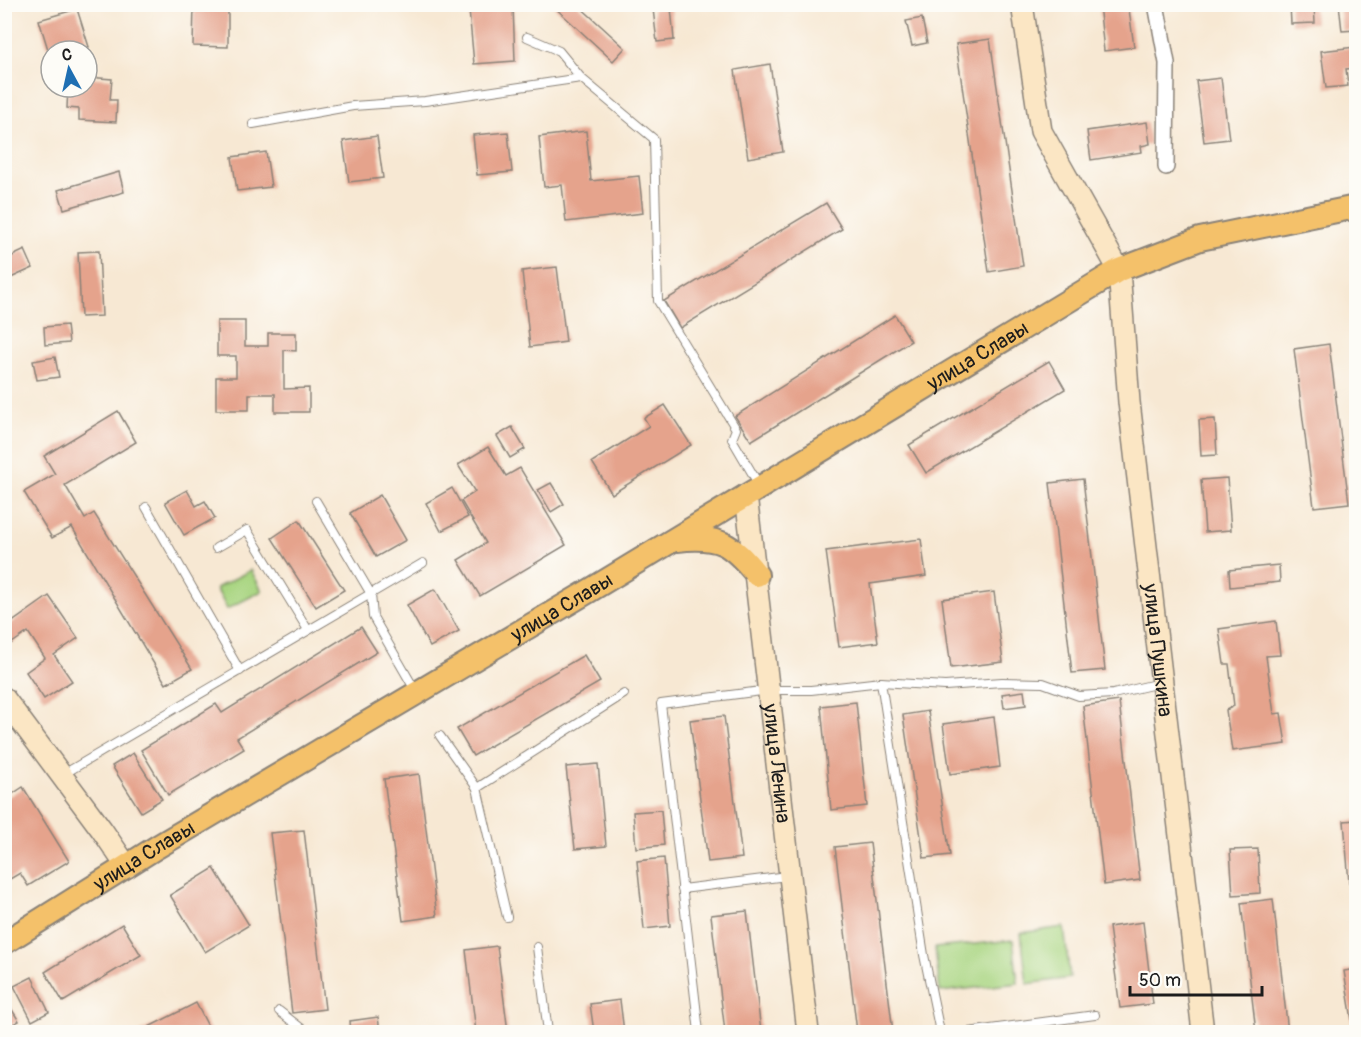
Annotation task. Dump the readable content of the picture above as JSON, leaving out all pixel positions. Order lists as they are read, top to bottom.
{
  "streets": {
    "main road": ["улица Славы"],
    "street": ["улица Пушкина", "улица Ленина"]
  },
  "crossings": [
    ["улица Славы", "улица Пушкина"],
    ["улица Славы", "улица Ленина"]
  ],
  "scale_bar": "50 m",
  "north": "top"
}
